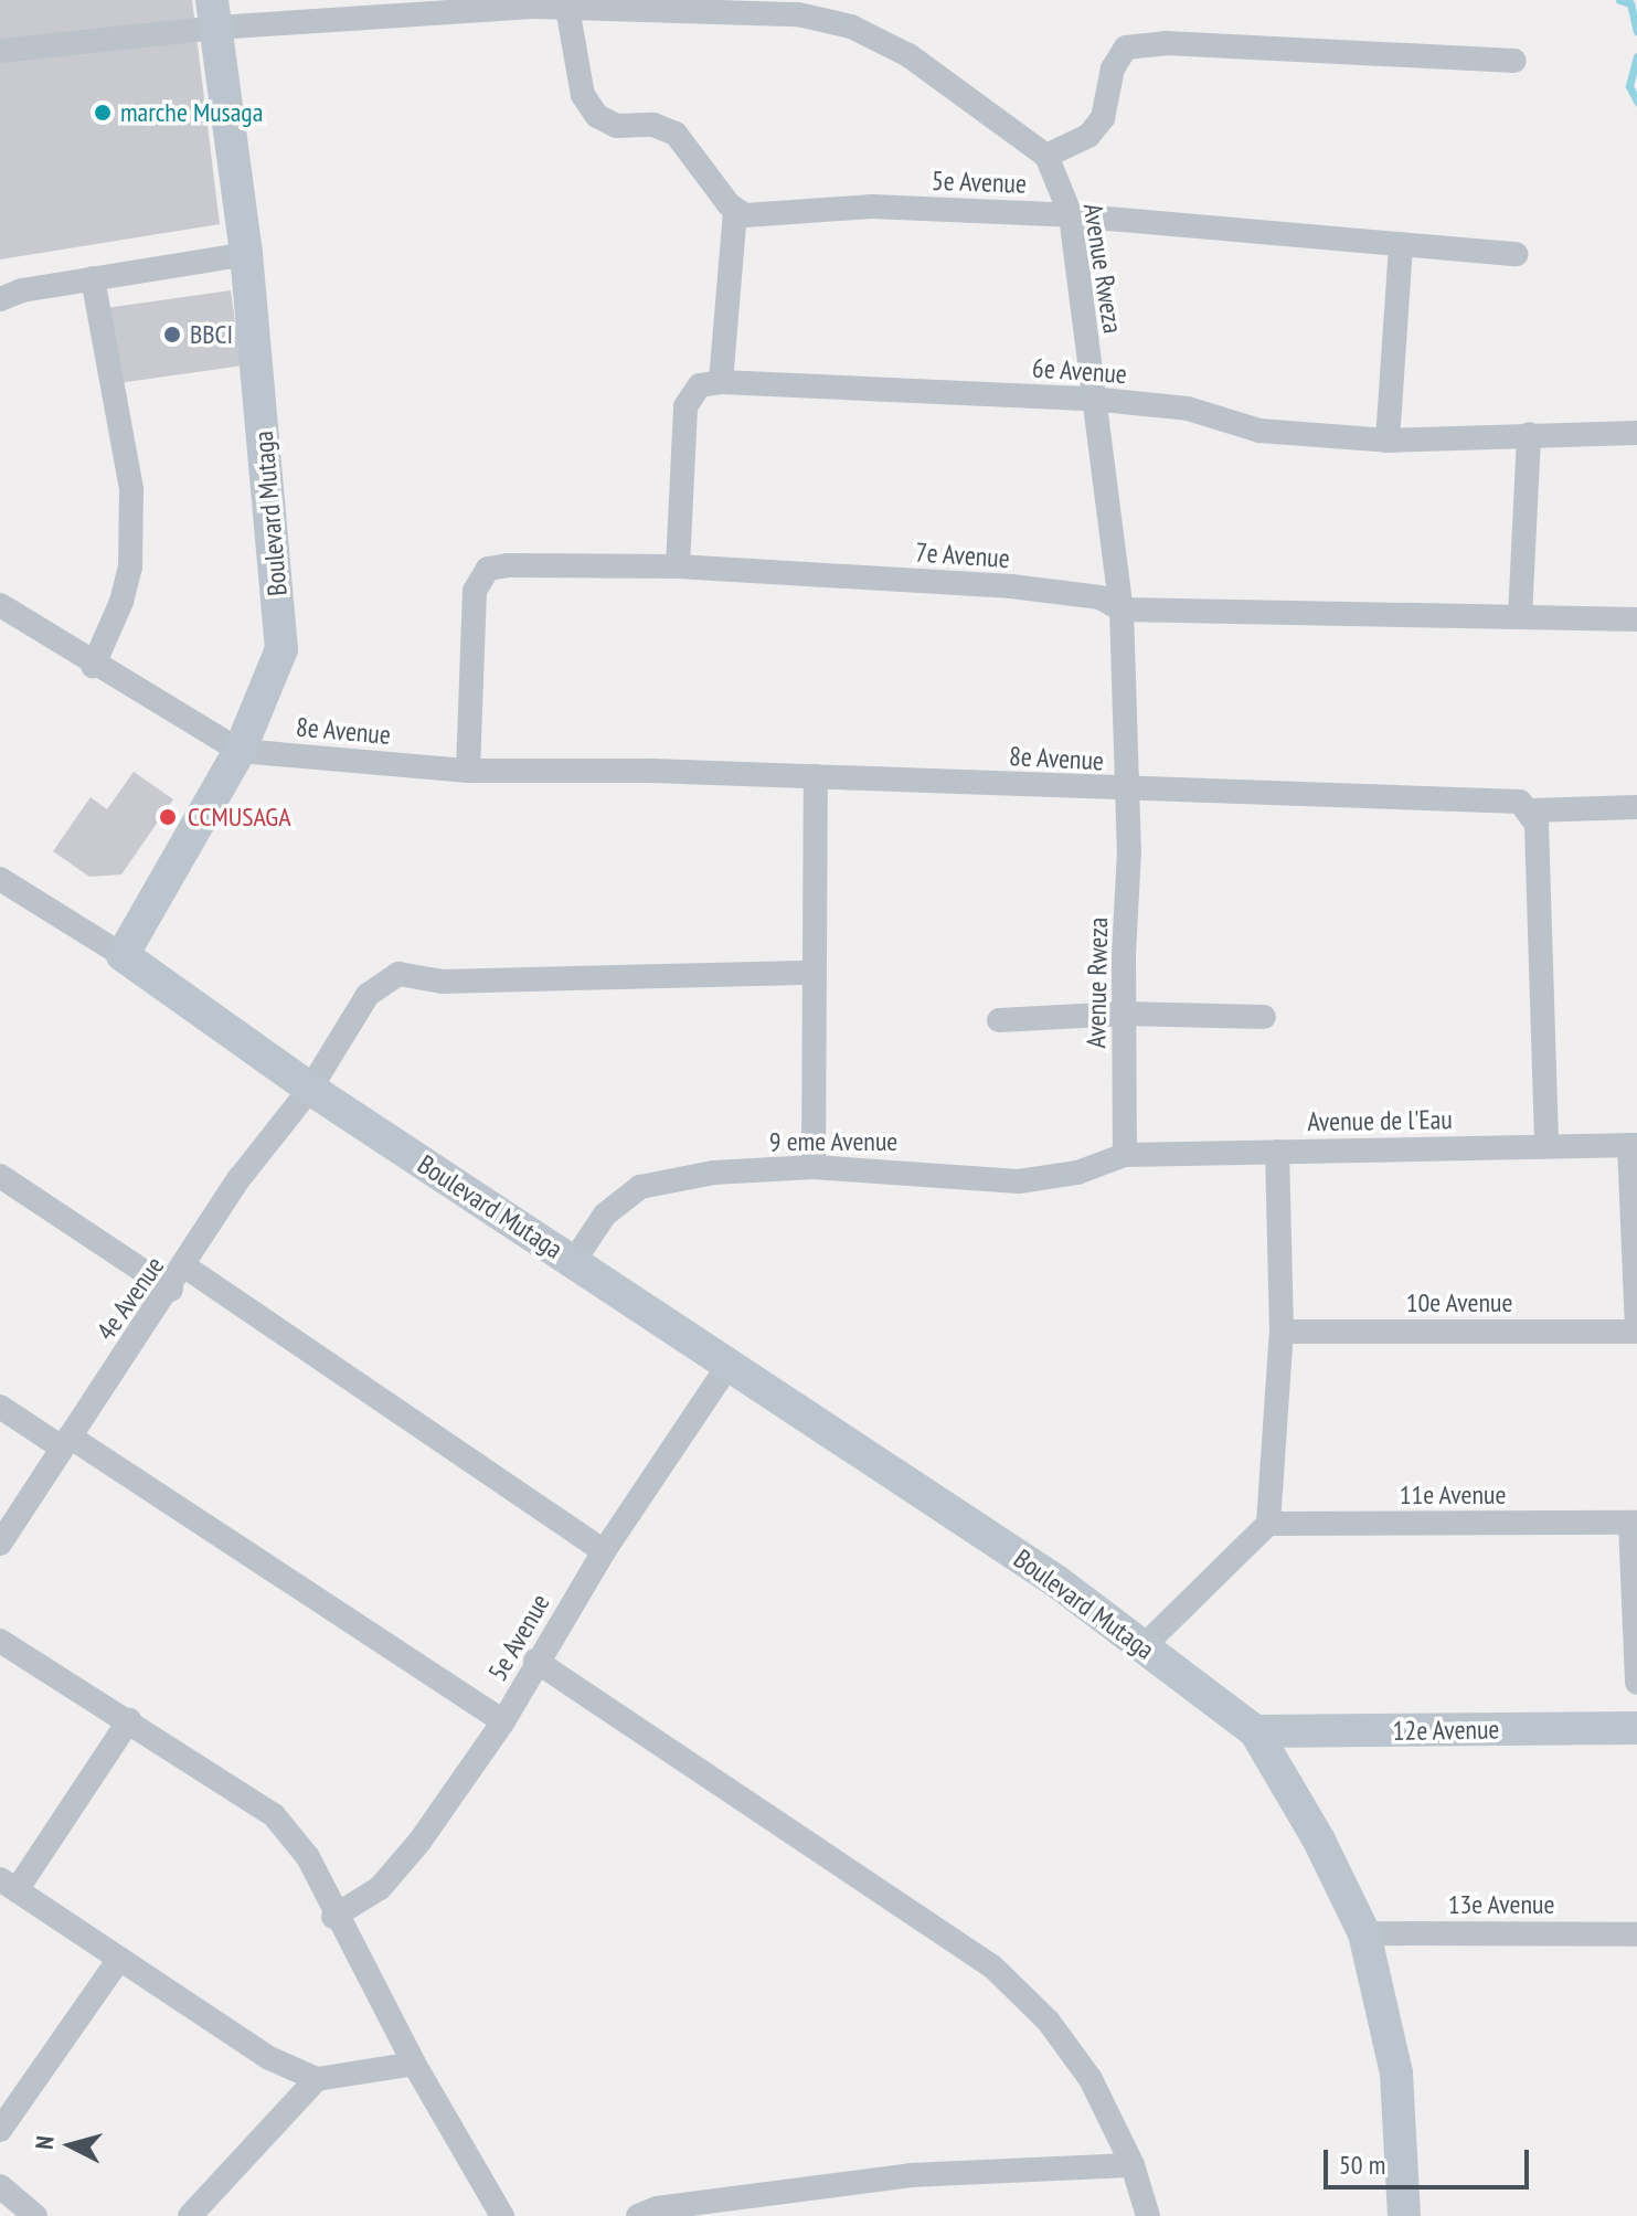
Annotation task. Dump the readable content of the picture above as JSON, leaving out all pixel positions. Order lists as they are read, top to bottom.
{
  "streets": {
    "street": [
      "5e Avenue",
      "Avenue Rweza",
      "6e Avenue",
      "Boulevard Mutaga",
      "7e Avenue",
      "8e Avenue",
      "Avenue de l'Eau",
      "9 eme Avenue",
      "4e Avenue",
      "10e Avenue",
      "11e Avenue",
      "12e Avenue",
      "13e Avenue"
    ]
  },
  "crossings": [
    ["5e Avenue", "Avenue Rweza"],
    ["5e Avenue", "Boulevard Mutaga"],
    ["Avenue Rweza", "6e Avenue"],
    ["Avenue Rweza", "Boulevard Mutaga"],
    ["Avenue Rweza", "7e Avenue"],
    ["Avenue Rweza", "8e Avenue"],
    ["Avenue Rweza", "Avenue de l'Eau"],
    ["Avenue Rweza", "9 eme Avenue"],
    ["Boulevard Mutaga", "8e Avenue"],
    ["Boulevard Mutaga", "9 eme Avenue"],
    ["Boulevard Mutaga", "4e Avenue"],
    ["Boulevard Mutaga", "12e Avenue"],
    ["Boulevard Mutaga", "13e Avenue"],
    ["7e Avenue", "8e Avenue"],
    ["Avenue de l'Eau", "9 eme Avenue"]
  ],
  "places": ["marche Musaga", "BBCI", "CCMUSAGA"],
  "scale_bar": "50 m",
  "north": "left"
}
